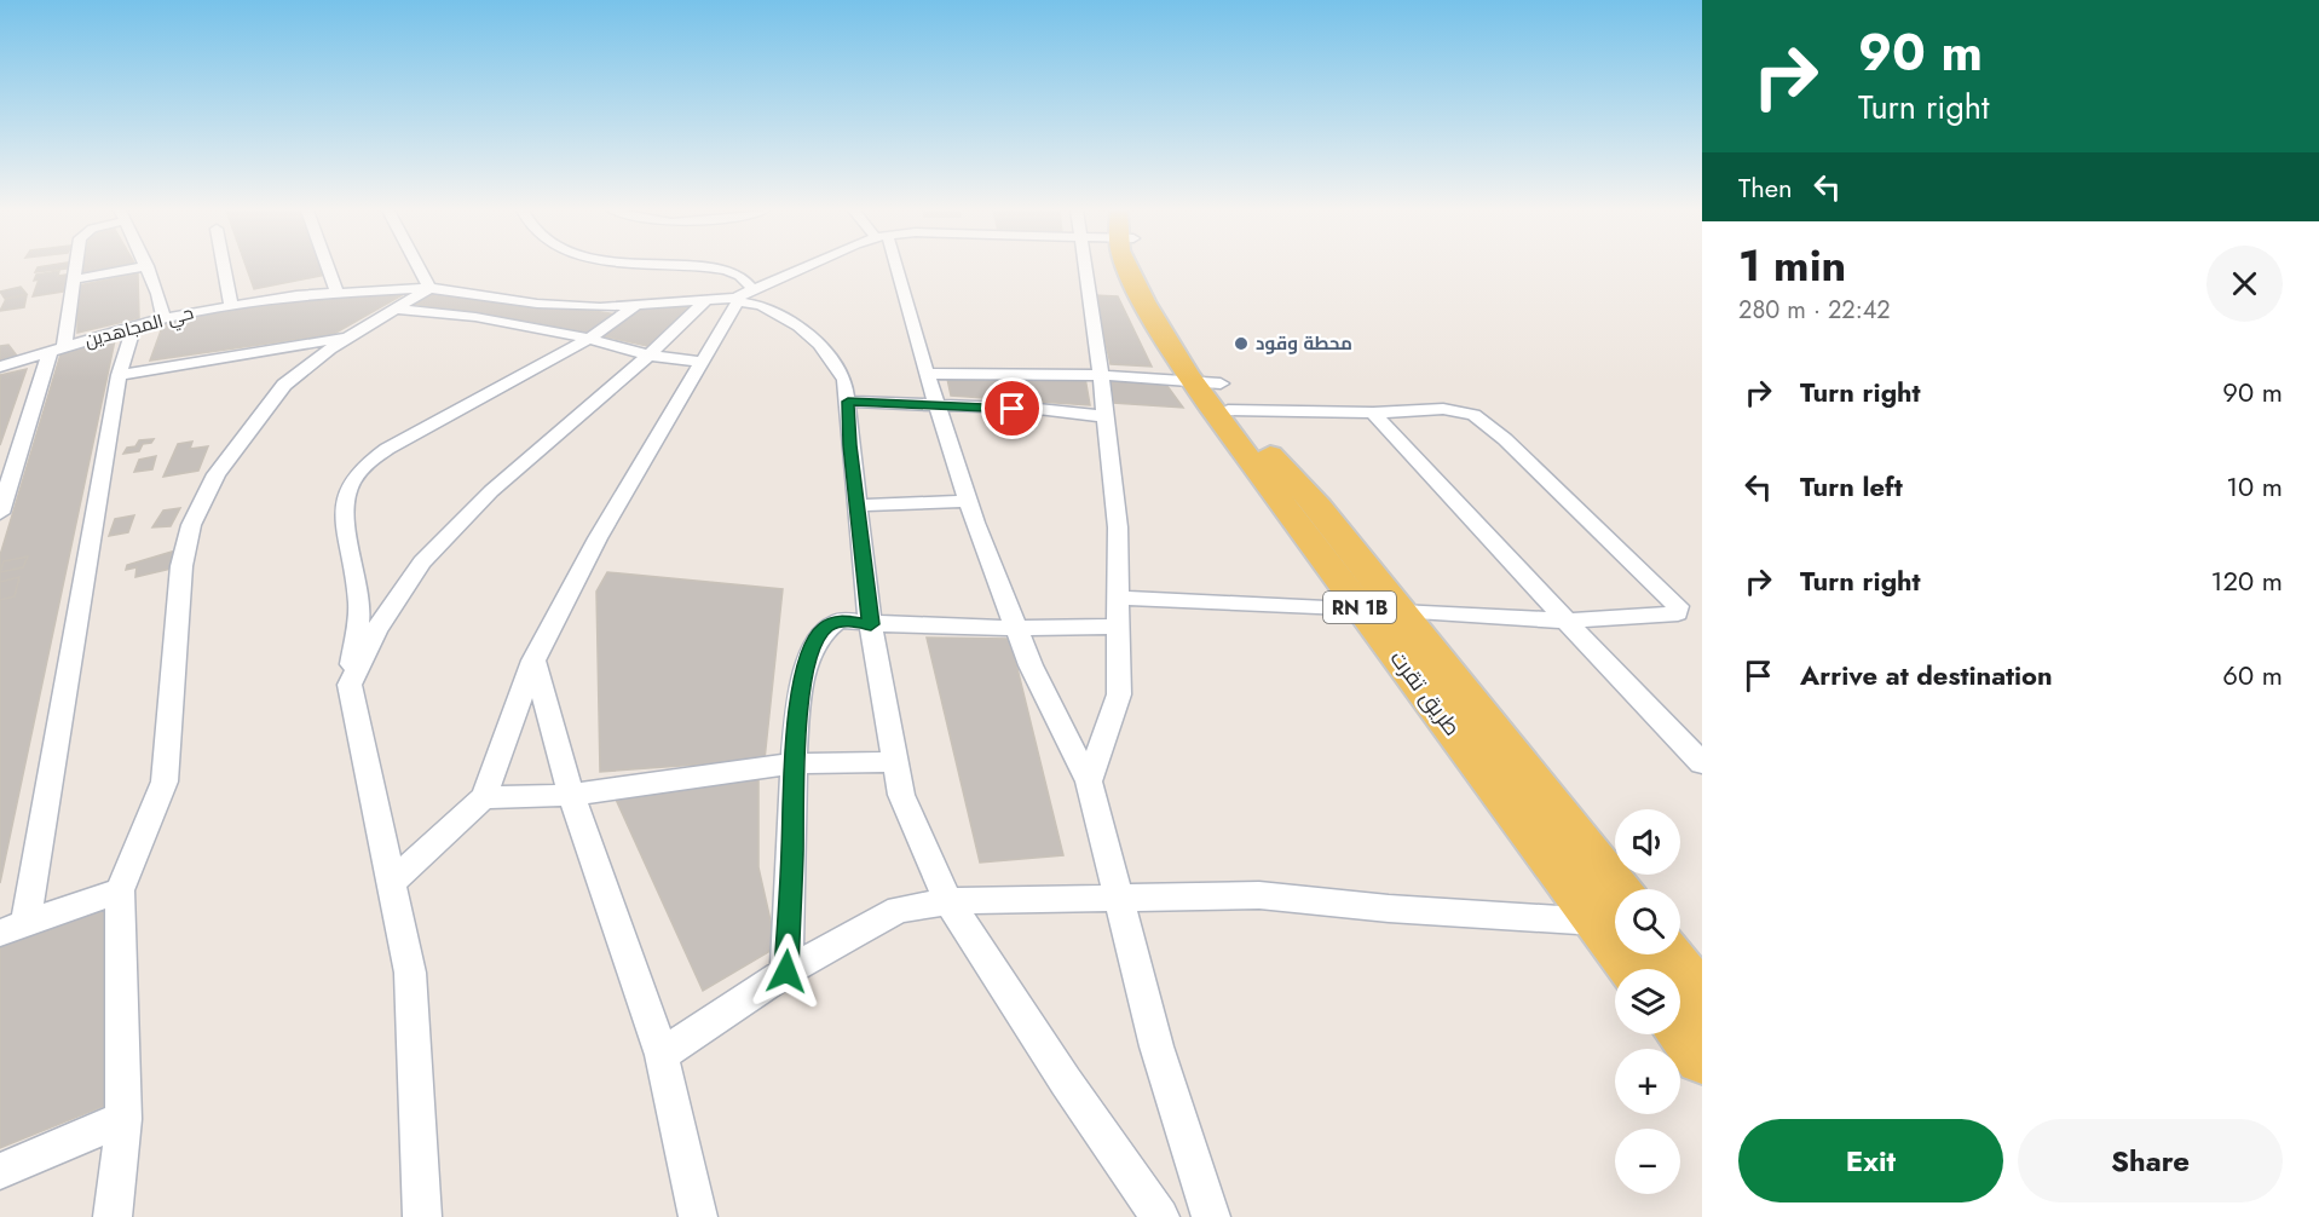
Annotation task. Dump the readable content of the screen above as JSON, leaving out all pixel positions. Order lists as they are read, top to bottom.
{
  "streets": {
    "main road": ["RN 1B", "طريق تقرت"],
    "street": ["حي المجاهدين"]
  },
  "places": ["محطة وقود"],
  "page": {
    "turn": ["90 m", "Turn right"],
    "then": "Then",
    "heading": ["1 min", "280 m · 22:42"],
    "list": [
      {
        "name": "Turn right",
        "value": "90 m"
      },
      {
        "name": "Turn left",
        "value": "10 m"
      },
      {
        "name": "Turn right",
        "value": "120 m"
      },
      {
        "name": "Arrive at destination",
        "value": "60 m"
      }
    ],
    "map_buttons": ["+", "−"],
    "buttons": ["Exit", "Share"]
  }
}
